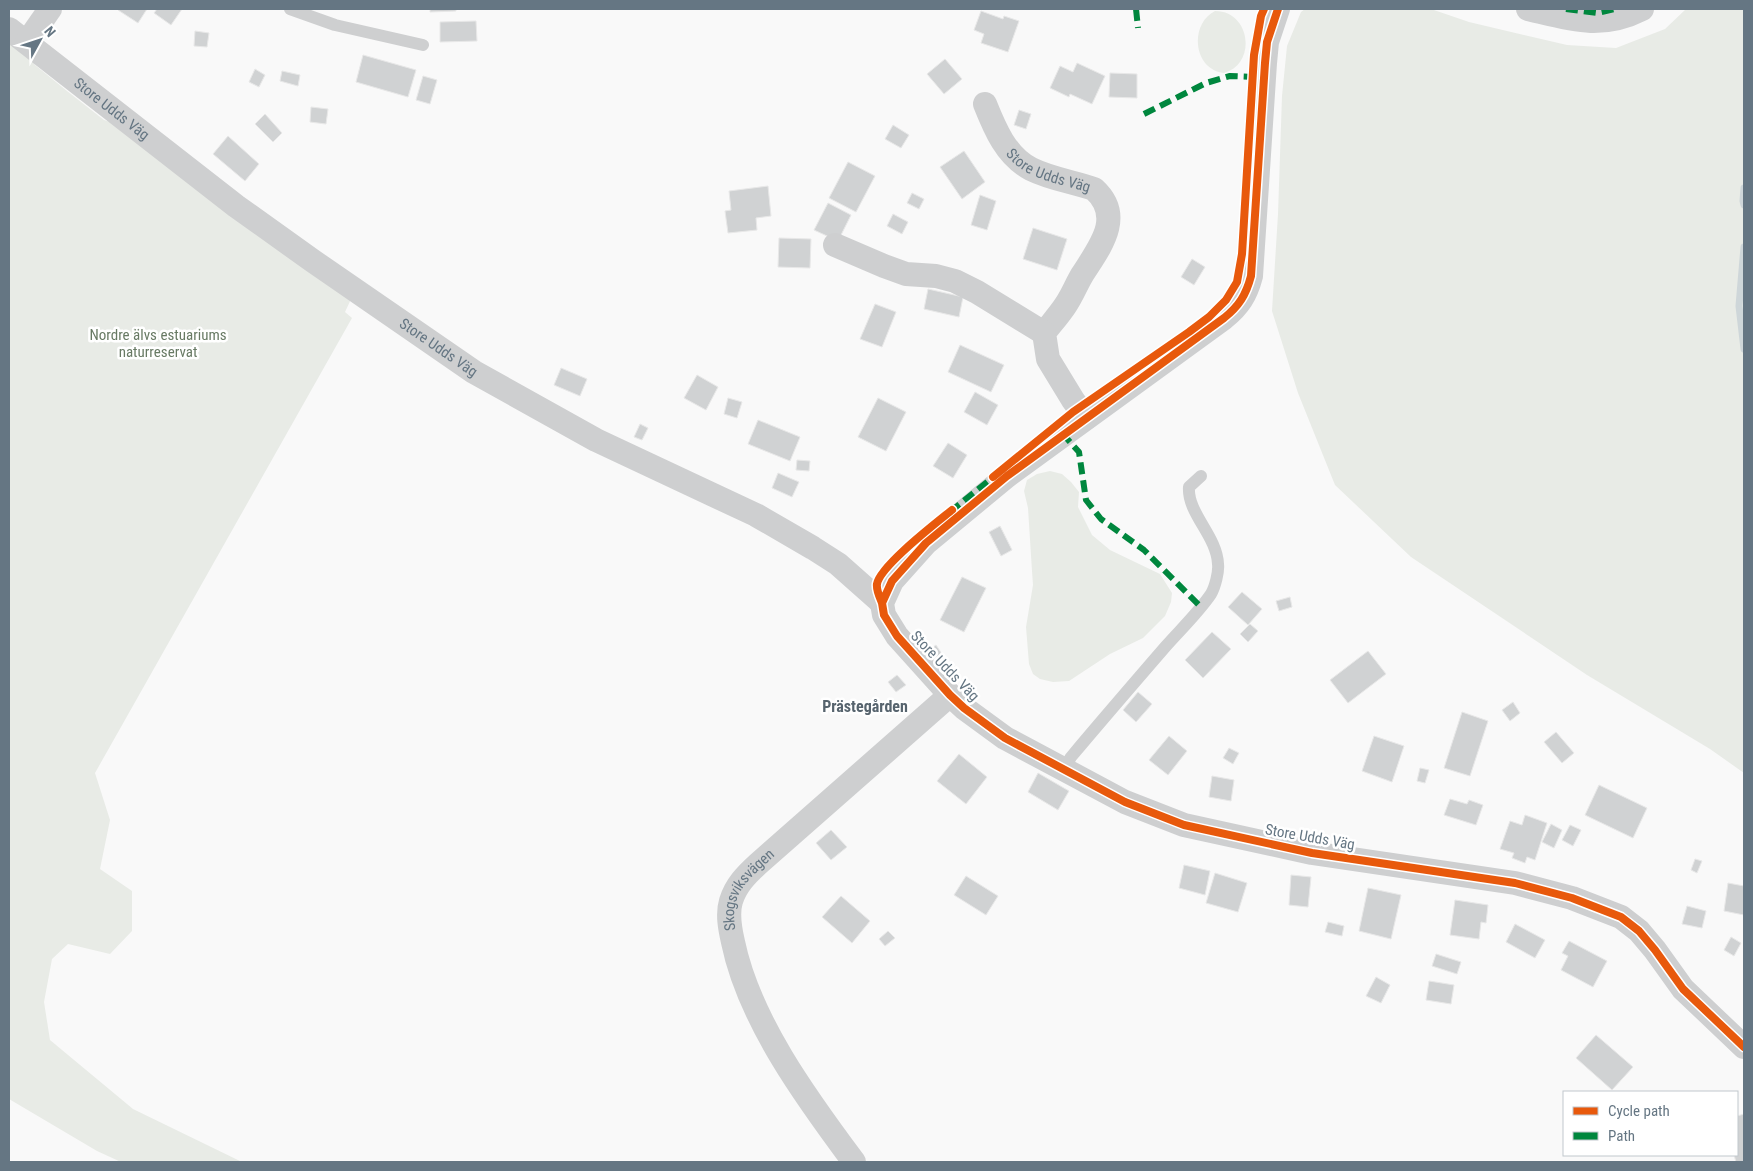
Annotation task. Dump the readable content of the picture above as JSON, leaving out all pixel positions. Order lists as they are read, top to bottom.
{
  "streets": {
    "street": ["Store Udds Väg", "Skogsviksvägen"]
  },
  "crossings": [
    ["Store Udds Väg", "Skogsviksvägen"]
  ],
  "districts": ["Prästegården"],
  "parks": ["Nordre älvs estuariums naturreservat"],
  "legend": ["Cycle path", "Path"],
  "north": "top right"
}
